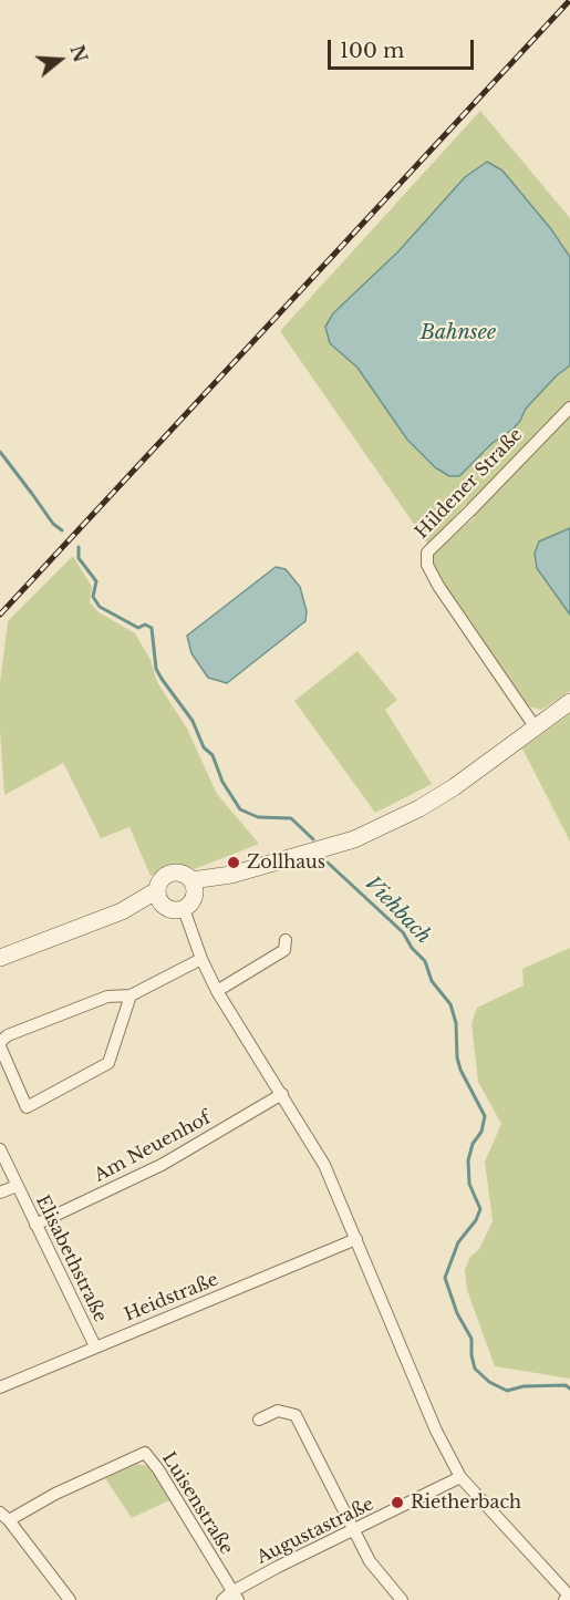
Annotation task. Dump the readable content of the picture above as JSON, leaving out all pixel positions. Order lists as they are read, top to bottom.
{
  "streets": {
    "street": [
      "Hildener Straße",
      "Am Neuenhof",
      "Elisabethstraße",
      "Heidstraße",
      "Luisenstraße",
      "Augustastraße"
    ]
  },
  "crossings": [
    ["Am Neuenhof", "Elisabethstraße"],
    ["Elisabethstraße", "Heidstraße"],
    ["Luisenstraße", "Augustastraße"]
  ],
  "water": ["Bahnsee", "Viehbach"],
  "places": ["Zollhaus", "Rietherbach"],
  "scale_bar": "100 m",
  "north": "right"
}
